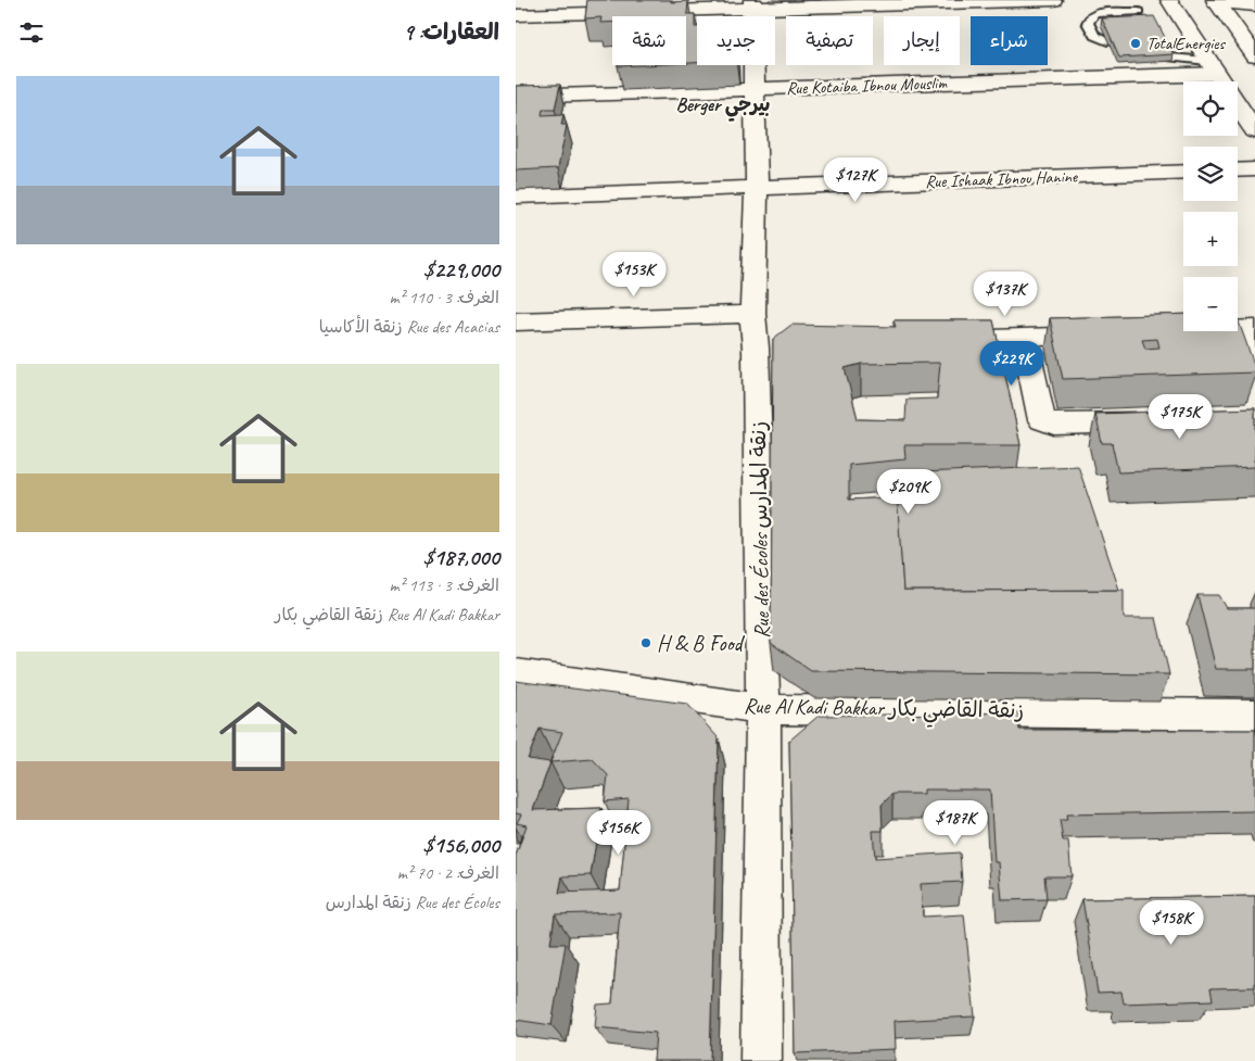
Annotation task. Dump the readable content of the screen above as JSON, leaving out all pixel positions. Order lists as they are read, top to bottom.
{
  "streets": {
    "street": [
      "Rue Kotaiba Ibnou Mouslim",
      "Rue Ishaak Ibnou Hanine",
      "Rue des Écoles زنقة المدارس",
      "Rue Al Kadi Bakkar زنقة القاضي بكار"
    ]
  },
  "crossings": [
    ["Rue Kotaiba Ibnou Mouslim", "Rue des Écoles زنقة المدارس"],
    ["Rue Ishaak Ibnou Hanine", "Rue des Écoles زنقة المدارس"],
    ["Rue des Écoles زنقة المدارس", "Rue Al Kadi Bakkar زنقة القاضي بكار"]
  ],
  "districts": ["Berger بيرجي"],
  "places": ["TotalEnergies", "H & B Food"],
  "page": {
    "heading": "العقارات: 9",
    "chip": [
      "شراء",
      "إيجار",
      "تصفية",
      "جديد",
      "شقة"
    ],
    "list": [
      {
        "name": "$229,000",
        "note": "الغرف: 3 · 110 m² · Rue des Acacias زنقة الأكاسيا"
      },
      {
        "name": "$187,000",
        "note": "الغرف: 3 · 113 m² · Rue Al Kadi Bakkar زنقة القاضي بكار"
      },
      {
        "name": "$156,000",
        "note": "الغرف: 2 · 70 m² · Rue des Écoles زنقة المدارس"
      }
    ],
    "map_buttons": ["+", "−"],
    "price": [
      "$127K",
      "$153K",
      "$137K",
      "$229K",
      "$175K",
      "$209K",
      "$187K",
      "$156K",
      "$158K"
    ]
  }
}
